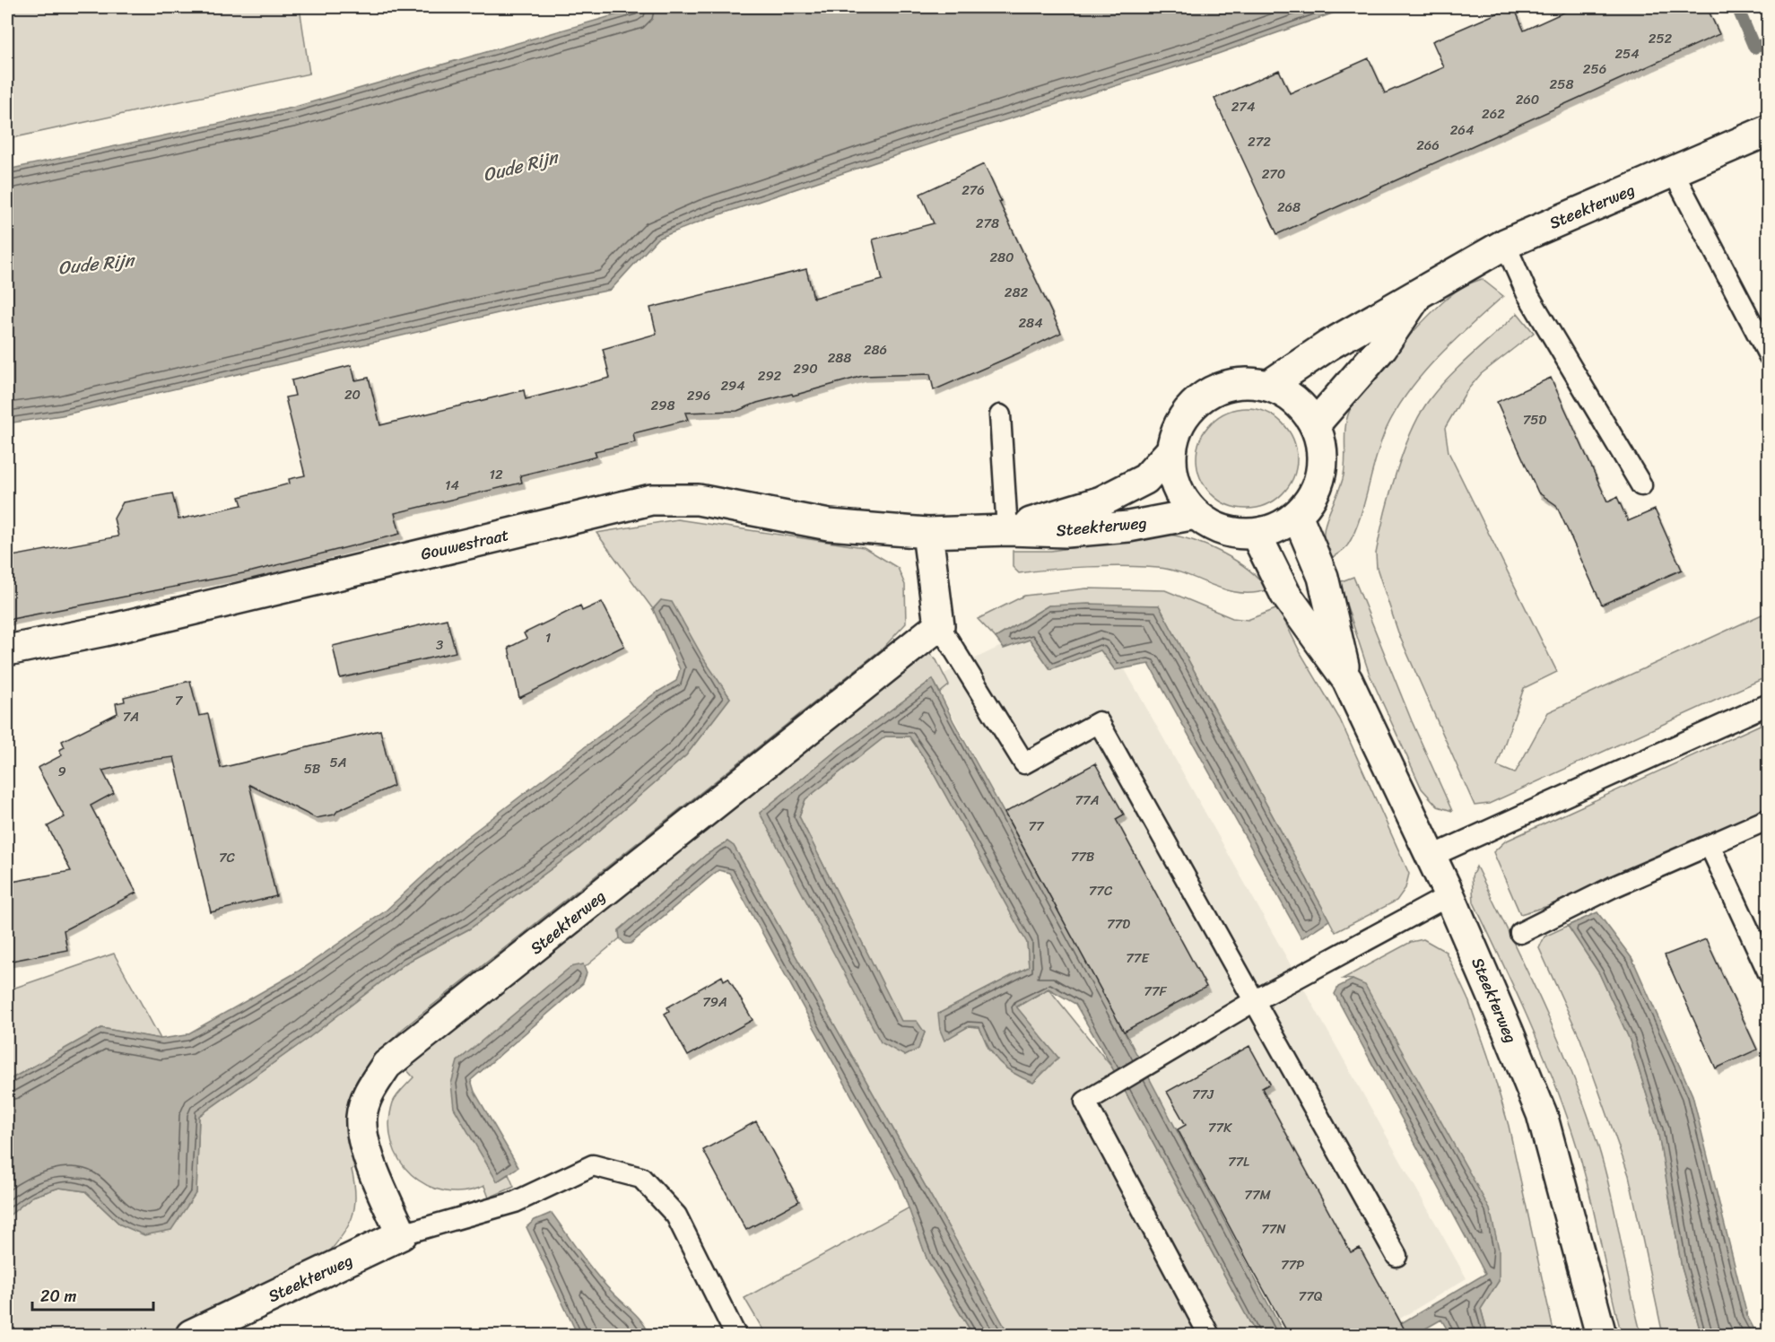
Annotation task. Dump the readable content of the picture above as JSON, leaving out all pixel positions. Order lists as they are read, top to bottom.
{
  "streets": {
    "street": ["Steekterweg", "Gouwestraat"]
  },
  "crossings": [
    ["Steekterweg", "Gouwestraat"]
  ],
  "water": ["Oude Rijn"],
  "house_numbers": [
    "252",
    "254",
    "256",
    "258",
    "260",
    "274",
    "262",
    "264",
    "272",
    "266",
    "270",
    "276",
    "268",
    "278",
    "280",
    "282",
    "284",
    "286",
    "288",
    "290",
    "292",
    "294",
    "20",
    "296",
    "298",
    "75D",
    "12",
    "14",
    "1",
    "3",
    "7",
    "7A",
    "5A",
    "5B",
    "9",
    "77A",
    "77",
    "77B",
    "7C",
    "77C",
    "77D",
    "77E",
    "77F",
    "79A",
    "77J",
    "77K",
    "77L",
    "77M",
    "77N",
    "77P",
    "77Q"
  ],
  "scale_bar": "20 m"
}
